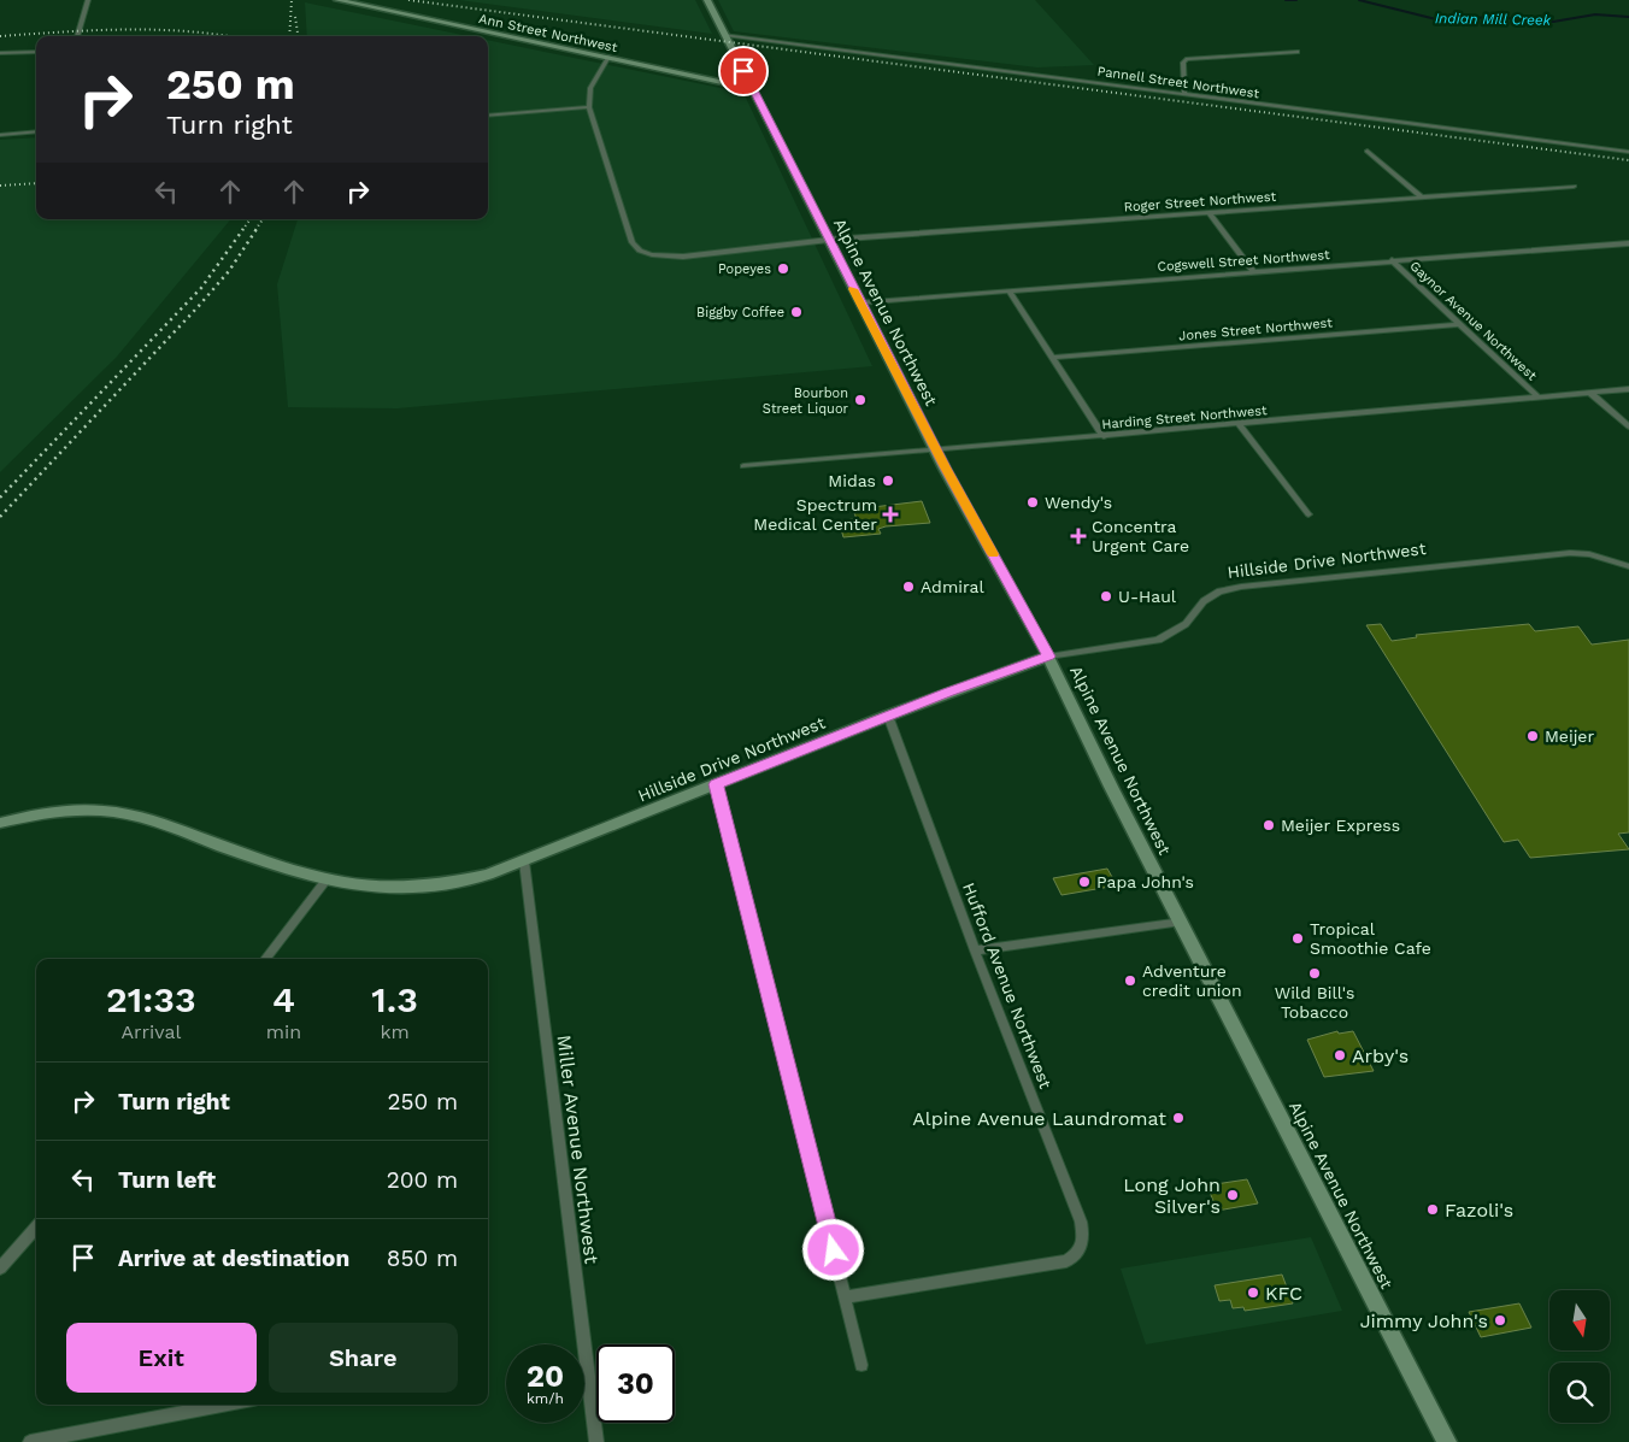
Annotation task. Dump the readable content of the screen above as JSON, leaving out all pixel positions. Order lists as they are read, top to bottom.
{
  "streets": {
    "main road": ["Ann Street Northwest", "Alpine Avenue Northwest", "Hillside Drive Northwest"],
    "street": [
      "Pannell Street Northwest",
      "Roger Street Northwest",
      "Cogswell Street Northwest",
      "Gaynor Avenue Northwest",
      "Jones Street Northwest",
      "Harding Street Northwest",
      "Hufford Avenue Northwest",
      "Miller Avenue Northwest"
    ]
  },
  "crossings": [
    ["Ann Street Northwest", "Alpine Avenue Northwest"],
    ["Pannell Street Northwest", "Alpine Avenue Northwest"],
    ["Roger Street Northwest", "Alpine Avenue Northwest"],
    ["Cogswell Street Northwest", "Alpine Avenue Northwest"],
    ["Cogswell Street Northwest", "Gaynor Avenue Northwest"],
    ["Alpine Avenue Northwest", "Harding Street Northwest"],
    ["Alpine Avenue Northwest", "Hillside Drive Northwest"],
    ["Gaynor Avenue Northwest", "Jones Street Northwest"],
    ["Gaynor Avenue Northwest", "Harding Street Northwest"],
    ["Hillside Drive Northwest", "Hufford Avenue Northwest"],
    ["Hillside Drive Northwest", "Miller Avenue Northwest"]
  ],
  "water": ["Indian Mill Creek"],
  "places": {
    "other": [
      "Popeyes",
      "Biggby Coffee",
      "Bourbon Street Liquor",
      "Midas",
      "Wendy's",
      "Admiral",
      "U-Haul",
      "Meijer",
      "Meijer Express",
      "Papa John's",
      "Tropical Smoothie Cafe",
      "Wild Bill's Tobacco",
      "Adventure credit union",
      "Arby's",
      "Alpine Avenue Laundromat",
      "Long John Silver's",
      "Fazoli's",
      "KFC",
      "Jimmy John's"
    ],
    "health": ["Spectrum Medical Center", "Concentra Urgent Care"]
  },
  "north": "bottom",
  "page": {
    "turn": ["250 m", "Turn right"],
    "eta": [
      "21:33",
      "Arrival",
      "4",
      "min",
      "1.3",
      "km"
    ],
    "list": [
      {
        "name": "Turn right",
        "value": "250 m"
      },
      {
        "name": "Turn left",
        "value": "200 m"
      },
      {
        "name": "Arrive at destination",
        "value": "850 m"
      }
    ],
    "buttons": ["Exit", "Share"],
    "speed": "20 km/h",
    "limit": "30"
  }
}
